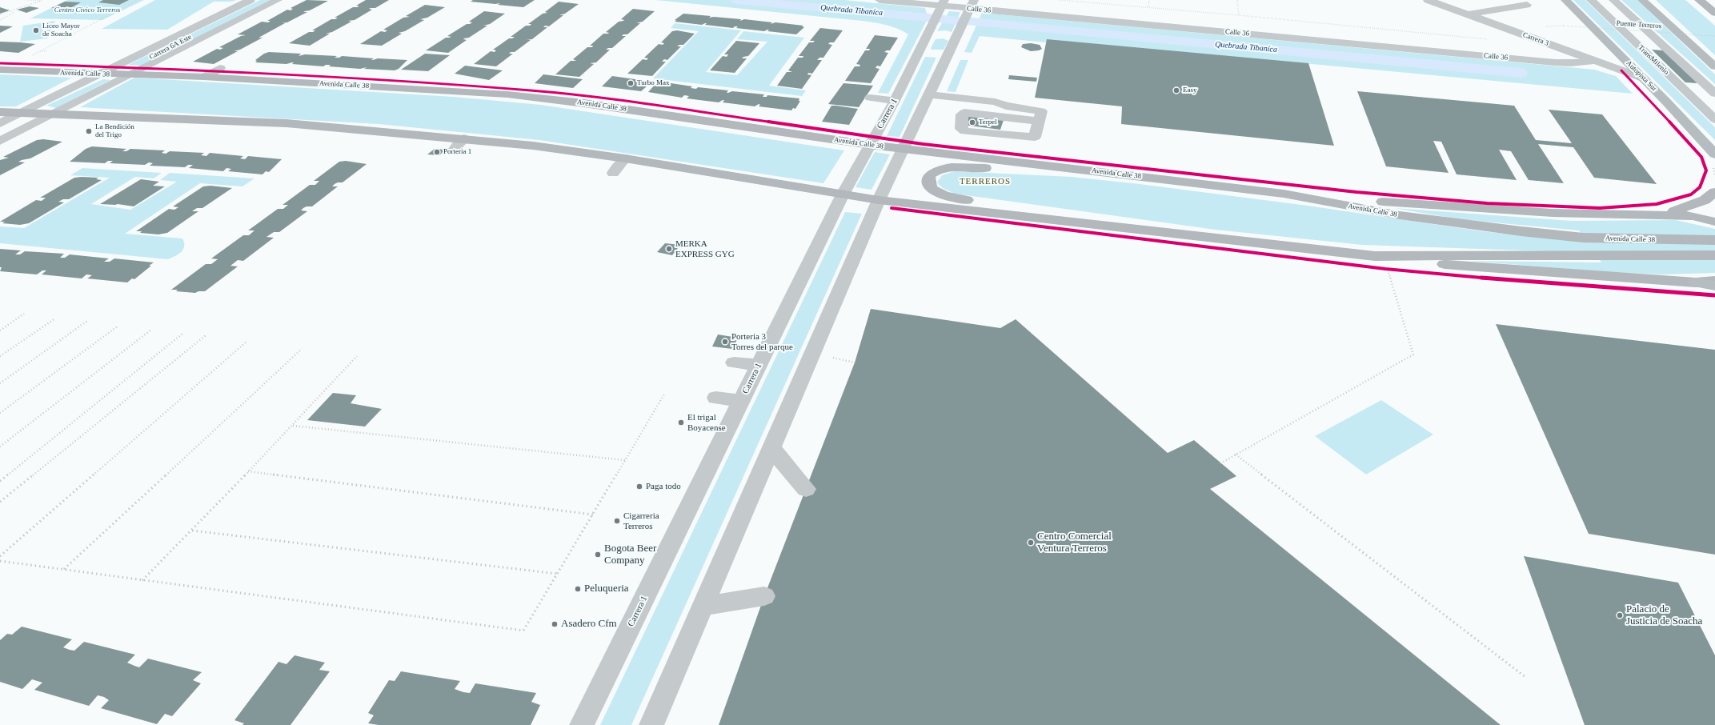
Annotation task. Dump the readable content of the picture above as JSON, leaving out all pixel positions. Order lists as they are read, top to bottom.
{
  "streets": {
    "highway": ["Autopista Sur"],
    "main road": ["Avenida Calle 38"],
    "street": [
      "Calle 36",
      "Carrera 3",
      "Carrera 6A Este",
      "TransMilenio",
      "Carrera 1"
    ],
    "path": ["Puente Terreros"]
  },
  "crossings": [
    ["Calle 36", "Carrera 3"],
    ["Calle 36", "Carrera 1"],
    ["Carrera 3", "Autopista Sur"],
    ["Carrera 6A Este", "Avenida Calle 38"],
    ["Avenida Calle 38", "Carrera 1"]
  ],
  "districts": ["TERREROS"],
  "water": ["Quebrada Tibaníca"],
  "parks": ["Centro Civico Terreros"],
  "places": [
    "Liceo Mayor de Soacha",
    "Turbo Max",
    "Easy",
    "Terpel",
    "La Bendición del Trigo",
    "Porteria 1",
    "MERKA EXPRESS GYG",
    "Porteria 3 Torres del parque",
    "El trigal Boyacense",
    "Paga todo",
    "Cigarreria Terreros",
    "Centro Comercial Ventura Terreros",
    "Bogota Beer Company",
    "Peluqueria",
    "Palacio de Justicia de Soacha",
    "Asadero Cfm"
  ]
}
